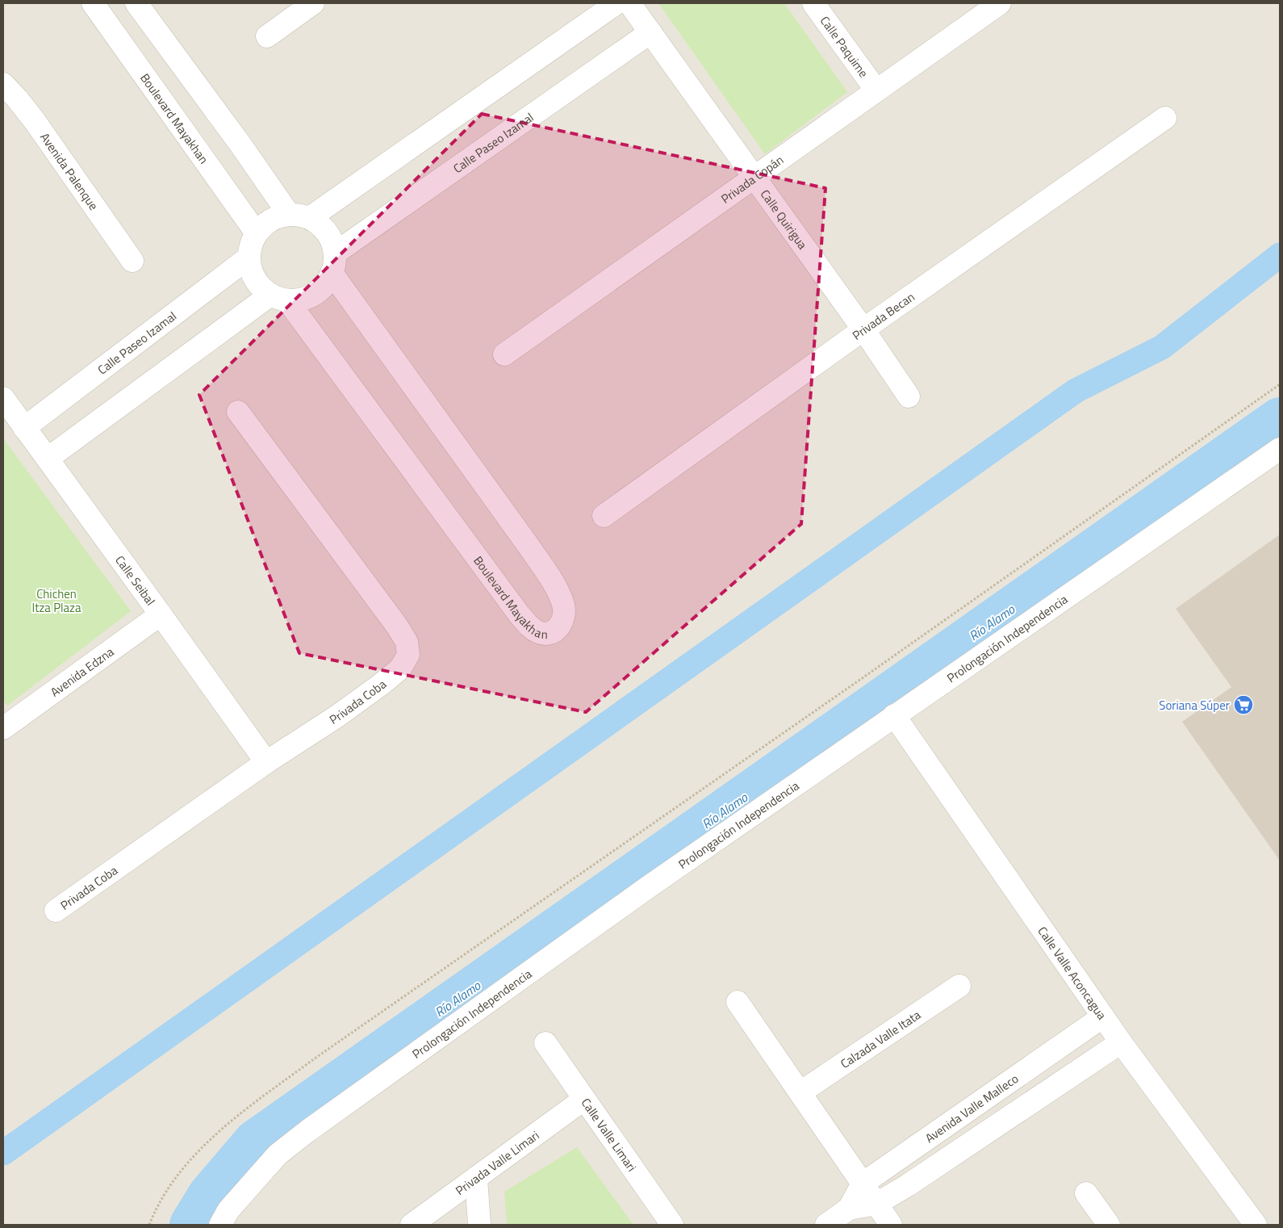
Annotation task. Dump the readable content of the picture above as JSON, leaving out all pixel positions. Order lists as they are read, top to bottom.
{
  "streets": {
    "street": [
      "Calle Paquime",
      "Boulevard Mayakhan",
      "Calle Paseo Izamal",
      "Avenida Palenque",
      "Privada Copán",
      "Calle Quirigua",
      "Privada Becan",
      "Calle Seibal",
      "Prolongación Independencia",
      "Avenida Edzna",
      "Privada Coba",
      "Calle Valle Aconcagua",
      "Calzada Valle Itata",
      "Avenida Valle Malleco",
      "Calle Valle Limari",
      "Privada Valle Limari"
    ]
  },
  "crossings": [
    ["Calle Paquime", "Privada Copán"],
    ["Boulevard Mayakhan", "Calle Paseo Izamal"],
    ["Calle Paseo Izamal", "Calle Quirigua"],
    ["Calle Paseo Izamal", "Calle Seibal"],
    ["Privada Copán", "Calle Quirigua"],
    ["Calle Quirigua", "Privada Becan"],
    ["Calle Seibal", "Avenida Edzna"],
    ["Calle Seibal", "Privada Coba"],
    ["Prolongación Independencia", "Calle Valle Aconcagua"],
    ["Calle Valle Aconcagua", "Avenida Valle Malleco"],
    ["Calle Valle Limari", "Privada Valle Limari"]
  ],
  "water": ["Río Alamo"],
  "parks": ["Chichen Itza Plaza"],
  "places": {
    "supermarket": ["Soriana Súper"]
  }
}
